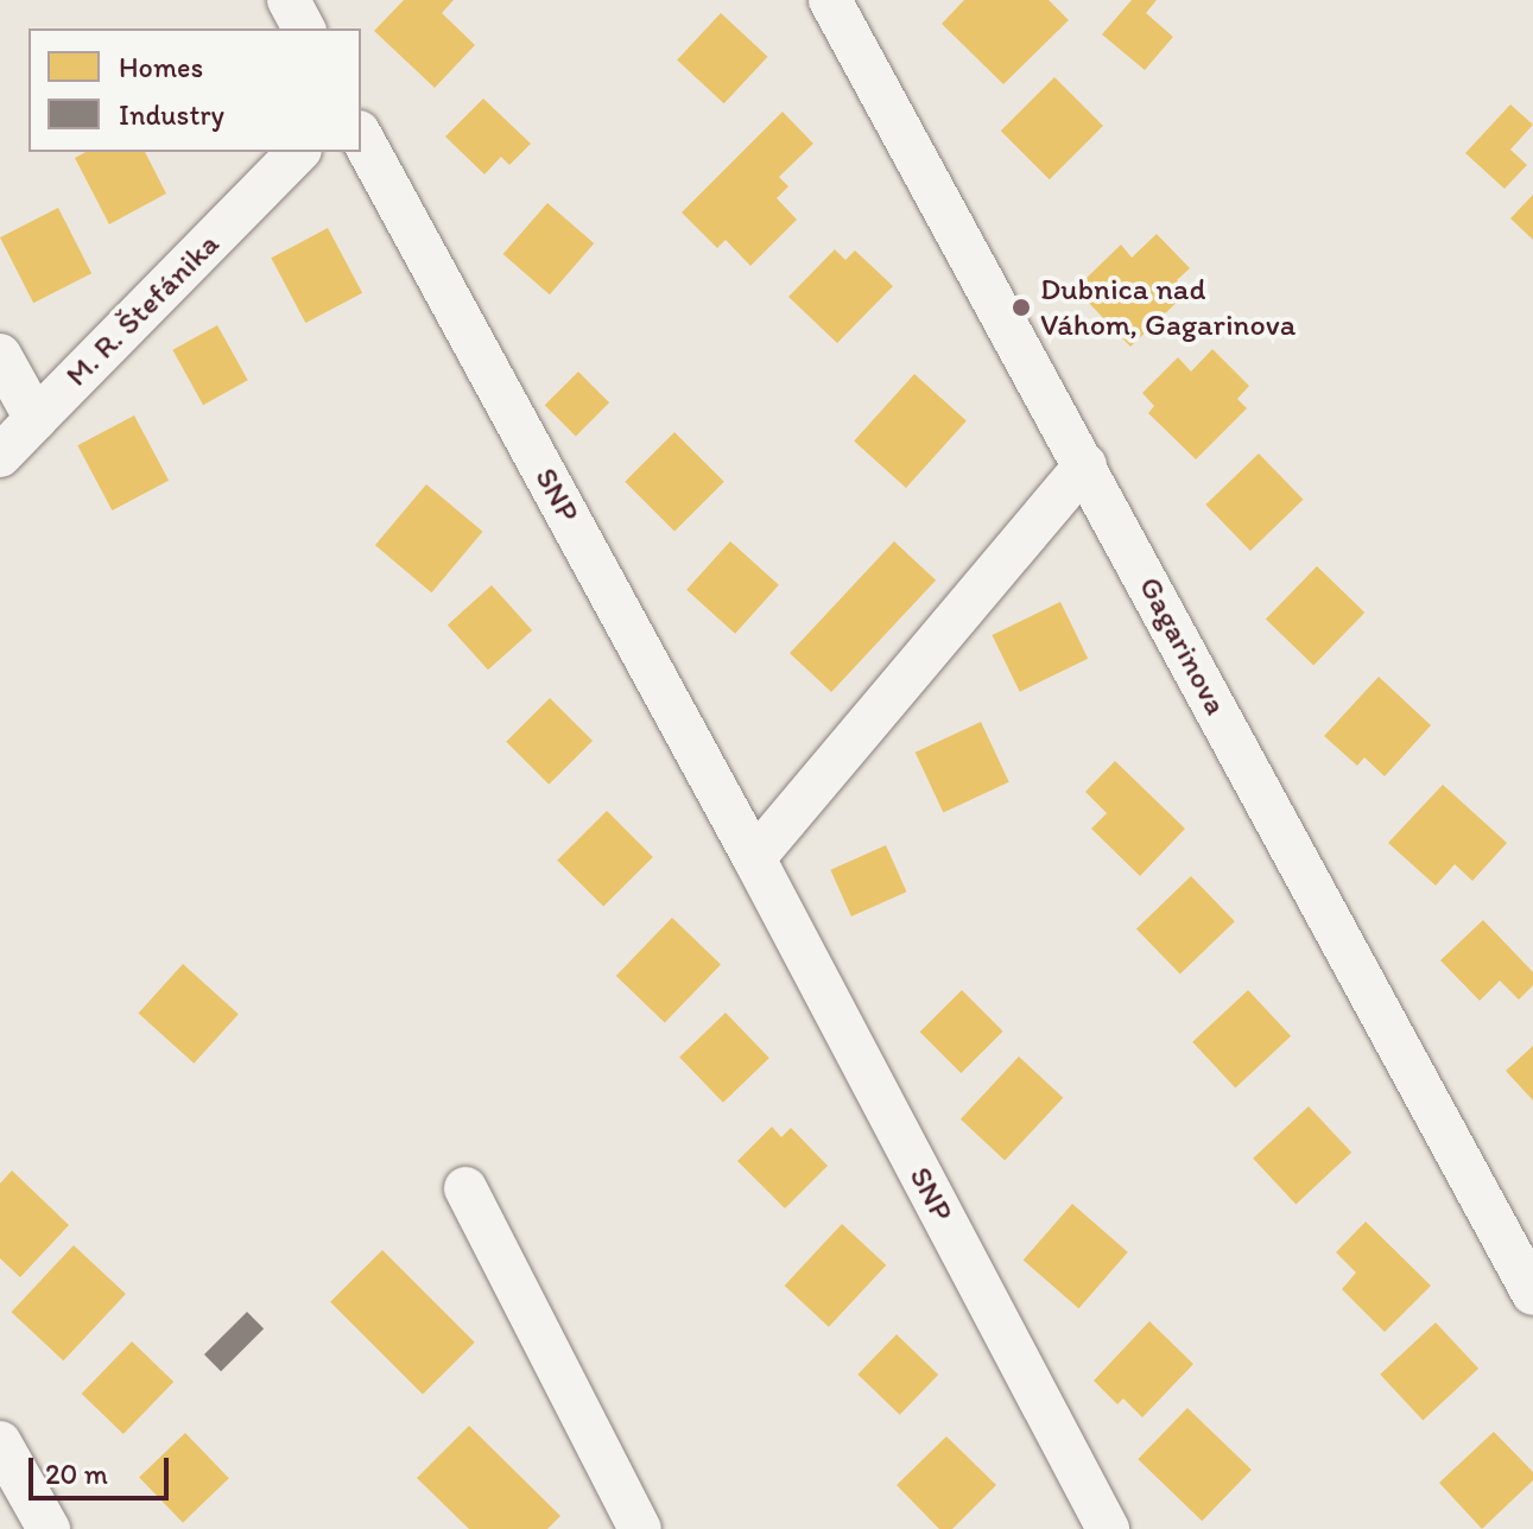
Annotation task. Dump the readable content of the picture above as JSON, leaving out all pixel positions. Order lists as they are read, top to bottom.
{
  "streets": {
    "street": ["M. R. Štefánika", "SNP", "Gagarinova"]
  },
  "places": ["Dubnica nad Váhom, Gagarinova"],
  "legend": ["Homes", "Industry"],
  "scale_bar": "20 m"
}
